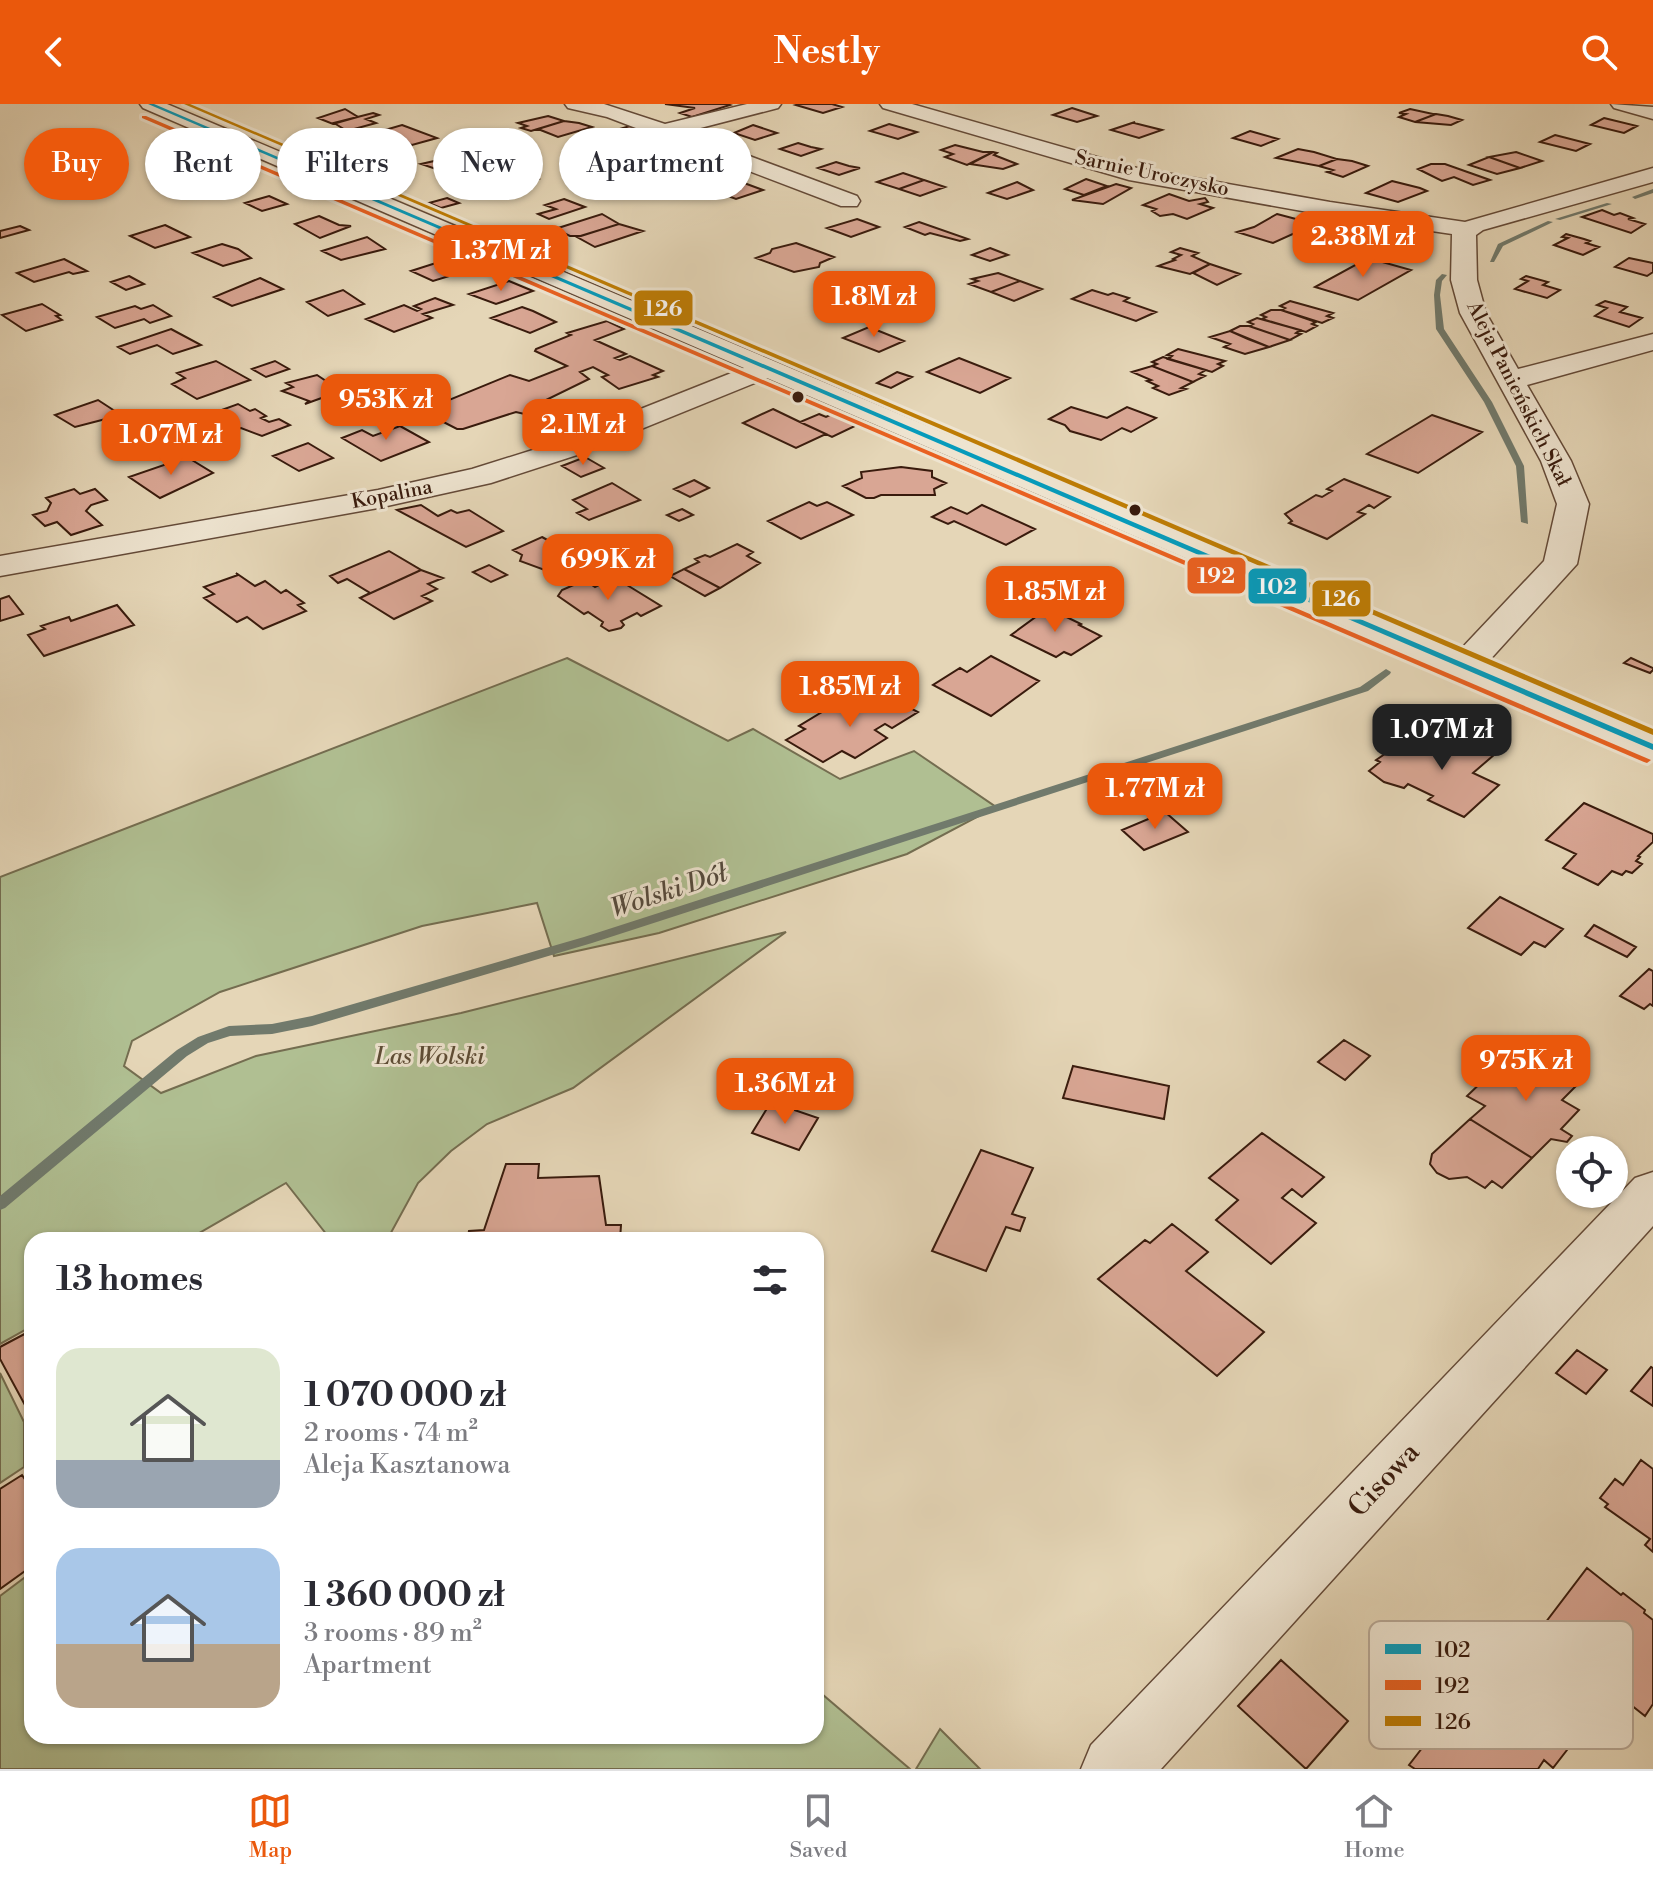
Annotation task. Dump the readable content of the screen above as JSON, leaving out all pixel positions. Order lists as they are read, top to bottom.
{
  "streets": {
    "street": [
      "Sarnie Uroczysko",
      "Aleja Panieńskich Skał",
      "Kopalina",
      "Cisowa"
    ]
  },
  "crossings": [
    ["Sarnie Uroczysko", "Aleja Panieńskich Skał"]
  ],
  "water": ["Wolski Dół"],
  "parks": ["Las Wolski"],
  "lines": ["transit line 102", "transit line 126", "transit line 192"],
  "legend": ["102", "192", "126"],
  "page": {
    "header": "Nestly",
    "chip": [
      "Buy",
      "Rent",
      "Filters",
      "New",
      "Apartment"
    ],
    "price": [
      "2.38M zł",
      "1.37M zł",
      "1.8M zł",
      "953K zł",
      "2.1M zł",
      "1.07M zł",
      "699K zł",
      "1.85M zł",
      "1.85M zł",
      "1.07M zł",
      "1.77M zł",
      "975K zł",
      "1.36M zł"
    ],
    "heading": "13 homes",
    "list": [
      {
        "name": "1 070 000 zł",
        "note": "2 rooms · 74 m² · Aleja Kasztanowa"
      },
      {
        "name": "1 360 000 zł",
        "note": "3 rooms · 89 m² · Apartment"
      }
    ],
    "tabs": ["Map", "Saved", "Home"]
  }
}
